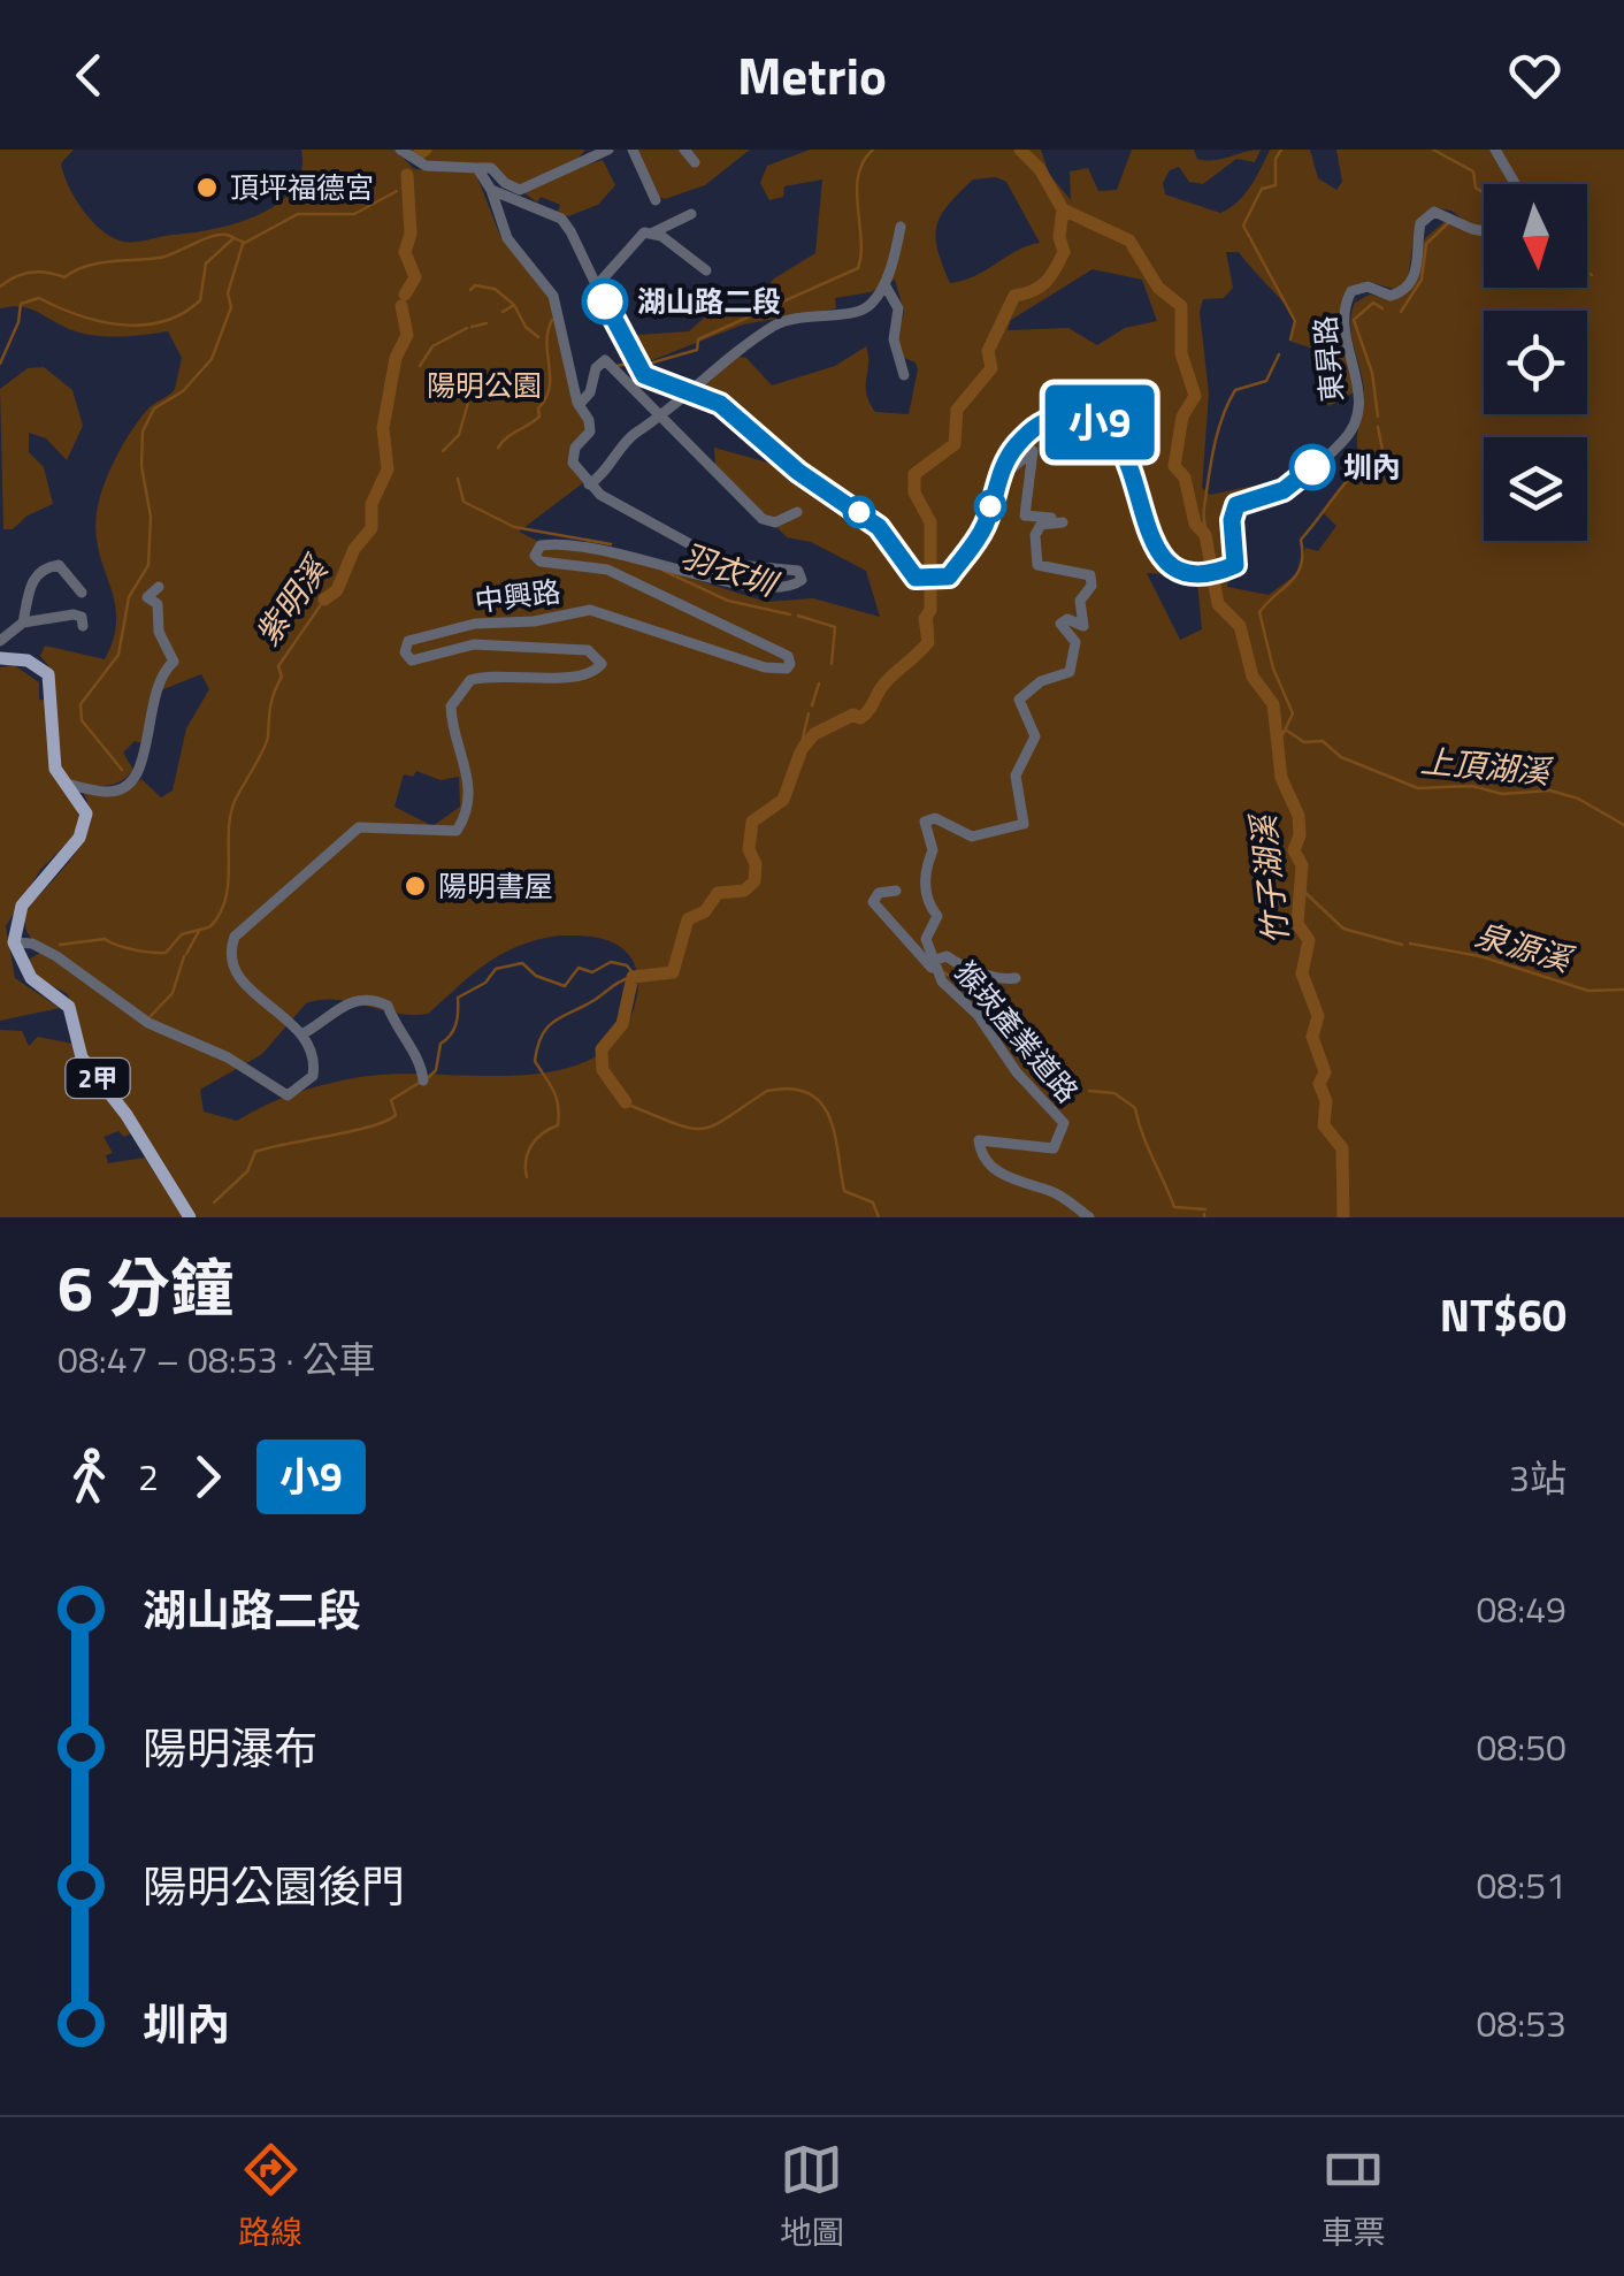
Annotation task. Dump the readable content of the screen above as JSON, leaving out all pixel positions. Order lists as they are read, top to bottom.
{
  "streets": {
    "main road": ["2甲"],
    "street": ["東昇路", "中興路", "猴崁產業道路"]
  },
  "crossings": [
    ["東昇路", "猴崁產業道路"]
  ],
  "water": [
    "羽衣圳",
    "紫明溪",
    "上頂湖溪",
    "竹子湖溪",
    "泉源溪"
  ],
  "parks": ["陽明公園"],
  "places": [
    "頂坪福德宮",
    "湖山路二段",
    "圳內",
    "陽明書屋"
  ],
  "lines": ["bus line 小9"],
  "north": "bottom",
  "page": {
    "header": "Metrio",
    "on_map": "小9",
    "heading": ["6 分鐘", "08:47 – 08:53 · 公車", "NT$60"],
    "legs": ["2", "小9", "3站"],
    "list": [
      {
        "name": "湖山路二段",
        "value": "08:49"
      },
      {
        "name": "陽明瀑布",
        "value": "08:50"
      },
      {
        "name": "陽明公園後門",
        "value": "08:51"
      },
      {
        "name": "圳內",
        "value": "08:53"
      }
    ],
    "tabs": ["路線", "地圖", "車票"]
  }
}
